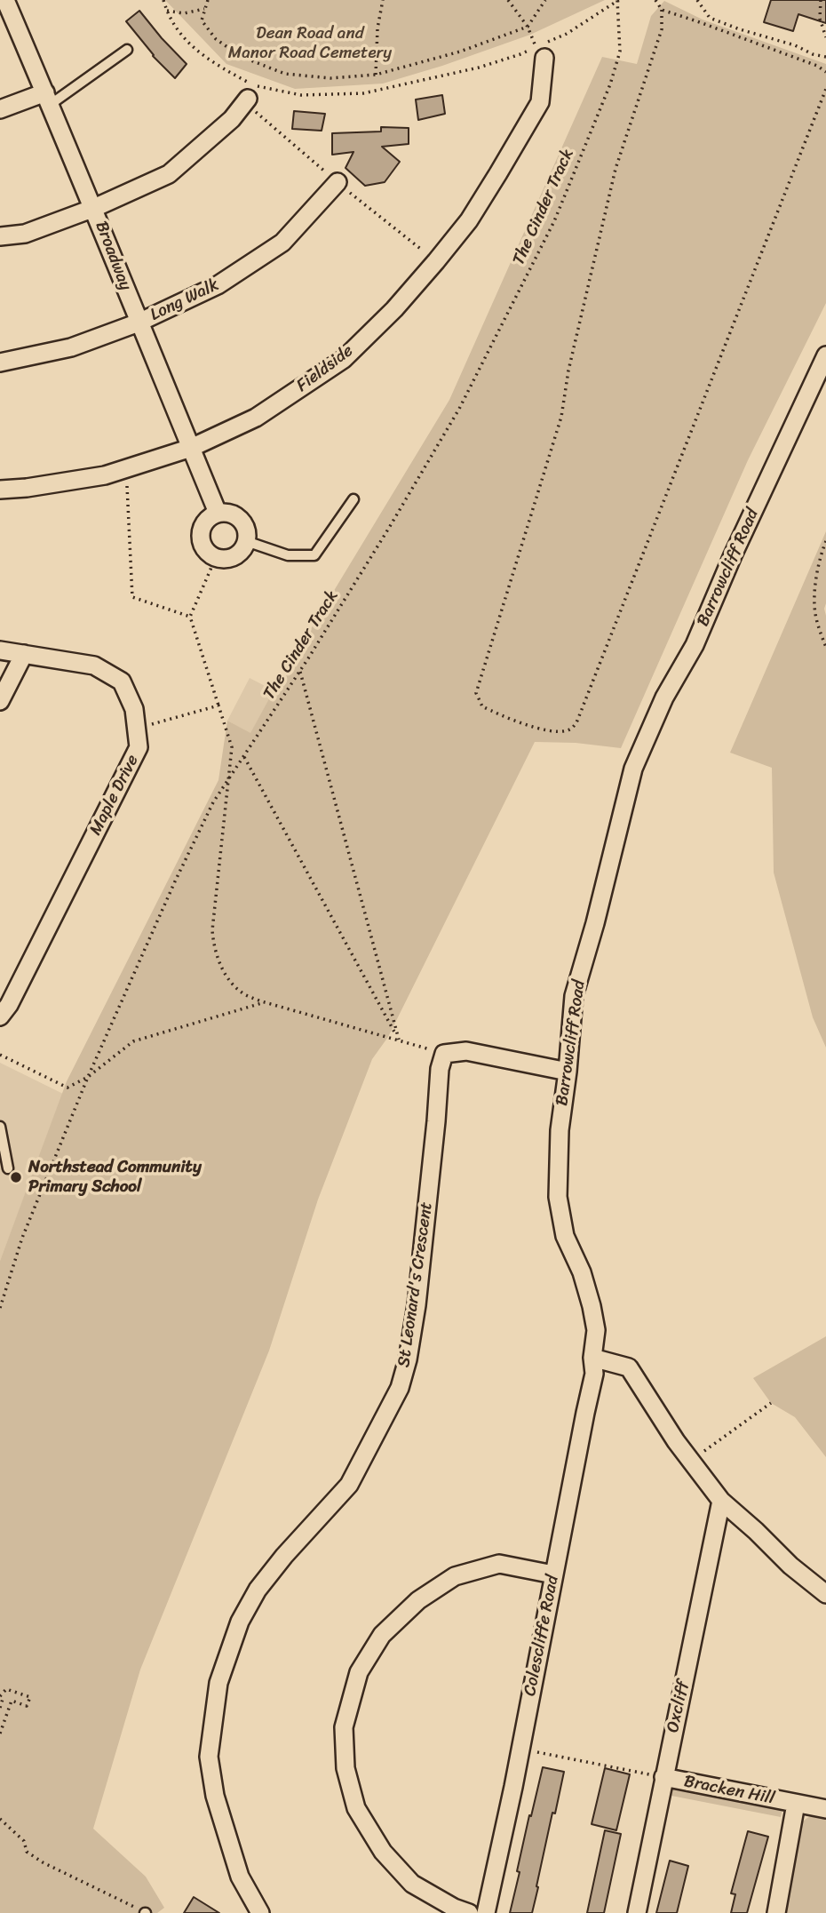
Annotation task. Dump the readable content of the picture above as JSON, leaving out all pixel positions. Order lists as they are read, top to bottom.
{
  "streets": {
    "street": [
      "Broadway",
      "Long Walk",
      "Fieldside",
      "Barrowcliff Road",
      "Maple Drive",
      "St Leonard's Crescent",
      "Colescliffe Road",
      "Oxcliff",
      "Bracken Hill"
    ],
    "path": ["The Cinder Track"]
  },
  "crossings": [
    ["Broadway", "Long Walk"],
    ["Broadway", "Fieldside"],
    ["Barrowcliff Road", "Colescliffe Road"],
    ["Oxcliff", "Bracken Hill"]
  ],
  "parks": ["Dean Road and Manor Road Cemetery"],
  "places": ["Northstead Community Primary School"]
}
